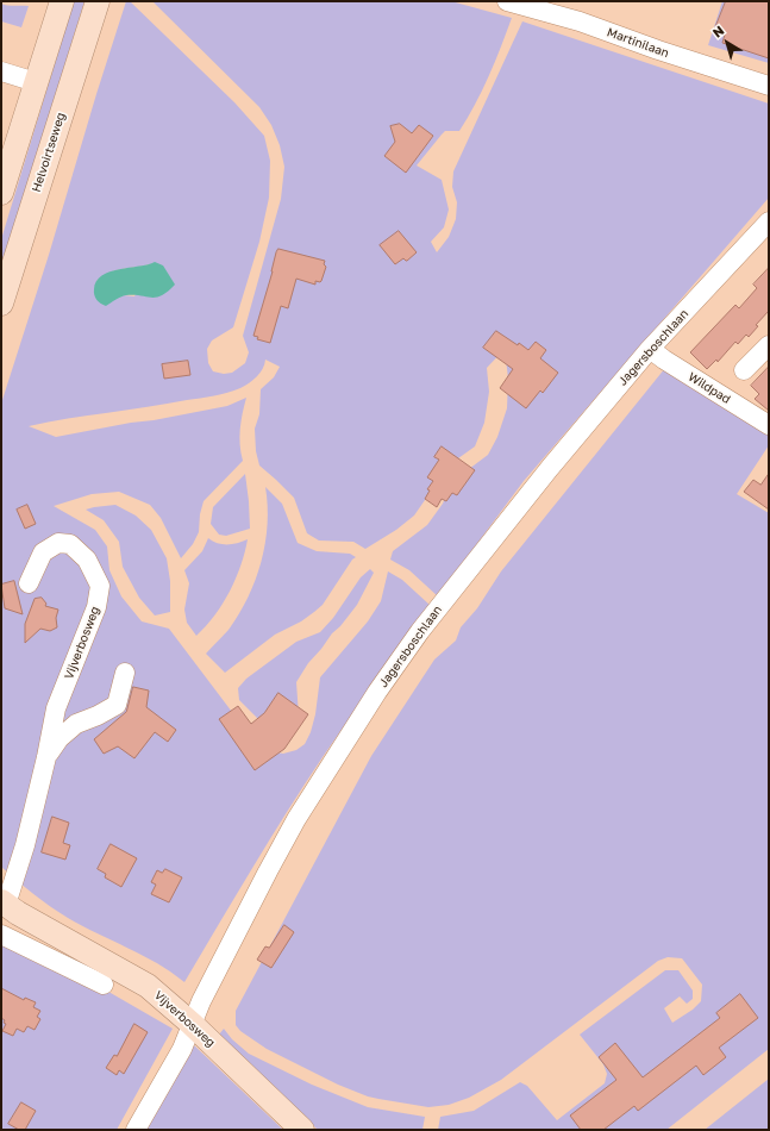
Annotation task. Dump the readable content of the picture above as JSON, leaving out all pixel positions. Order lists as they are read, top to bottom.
{
  "streets": {
    "main road": ["Helvoirtseweg", "Vijverbosweg"],
    "street": ["Martinilaan", "Jagersboschlaan", "Wildpad"]
  },
  "crossings": [
    ["Jagersboschlaan", "Wildpad"],
    ["Jagersboschlaan", "Vijverbosweg"]
  ],
  "north": "top left"
}
